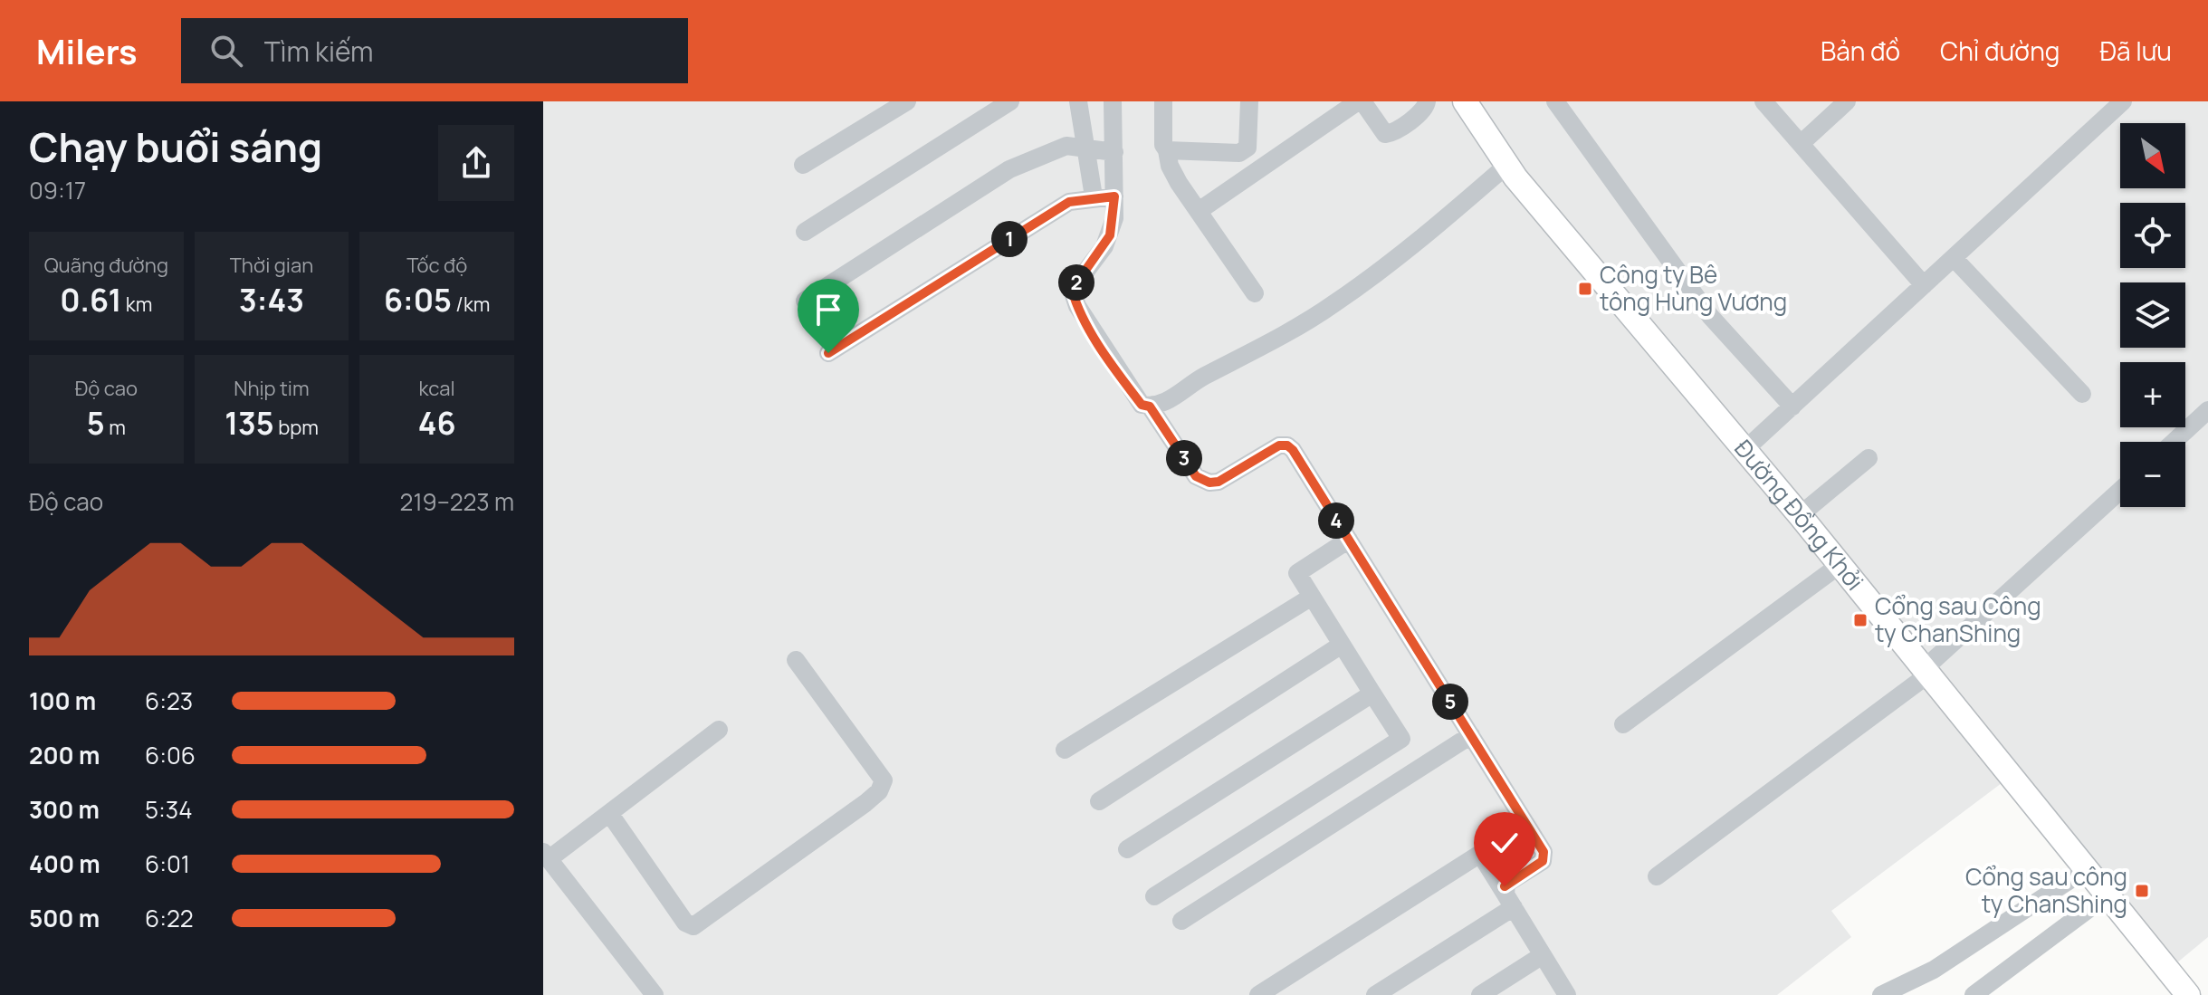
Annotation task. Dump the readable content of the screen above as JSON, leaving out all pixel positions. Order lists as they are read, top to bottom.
{
  "streets": {
    "main road": ["Đường Đồng Khởi"]
  },
  "places": {
    "transit": ["Công ty Bê tông Hùng Vương", "Cổng sau Công ty ChanShing", "Cổng sau công ty ChanShing"]
  },
  "north": "bottom right",
  "page": {
    "header": "Milers",
    "search": "Tìm kiếm",
    "nav": ["Bản đồ", "Chỉ đường", "Đã lưu"],
    "heading": ["Chạy buổi sáng", "09:17"],
    "map_buttons": ["+", "−"],
    "pins": [
      "1",
      "2",
      "3",
      "4",
      "5"
    ],
    "stats": [
      ["Quãng đường", "0.61 km"],
      ["Thời gian", "3:43"],
      ["Tốc độ", "6:05 /km"],
      ["Độ cao", "5 m"],
      ["Nhịp tim", "135 bpm"],
      ["kcal", "46"]
    ],
    "chart": ["Độ cao", "219–223 m"],
    "list": [
      {
        "name": "100 m",
        "note": "6:23"
      },
      {
        "name": "200 m",
        "note": "6:06"
      },
      {
        "name": "300 m",
        "note": "5:34"
      },
      {
        "name": "400 m",
        "note": "6:01"
      },
      {
        "name": "500 m",
        "note": "6:22"
      }
    ]
  }
}
